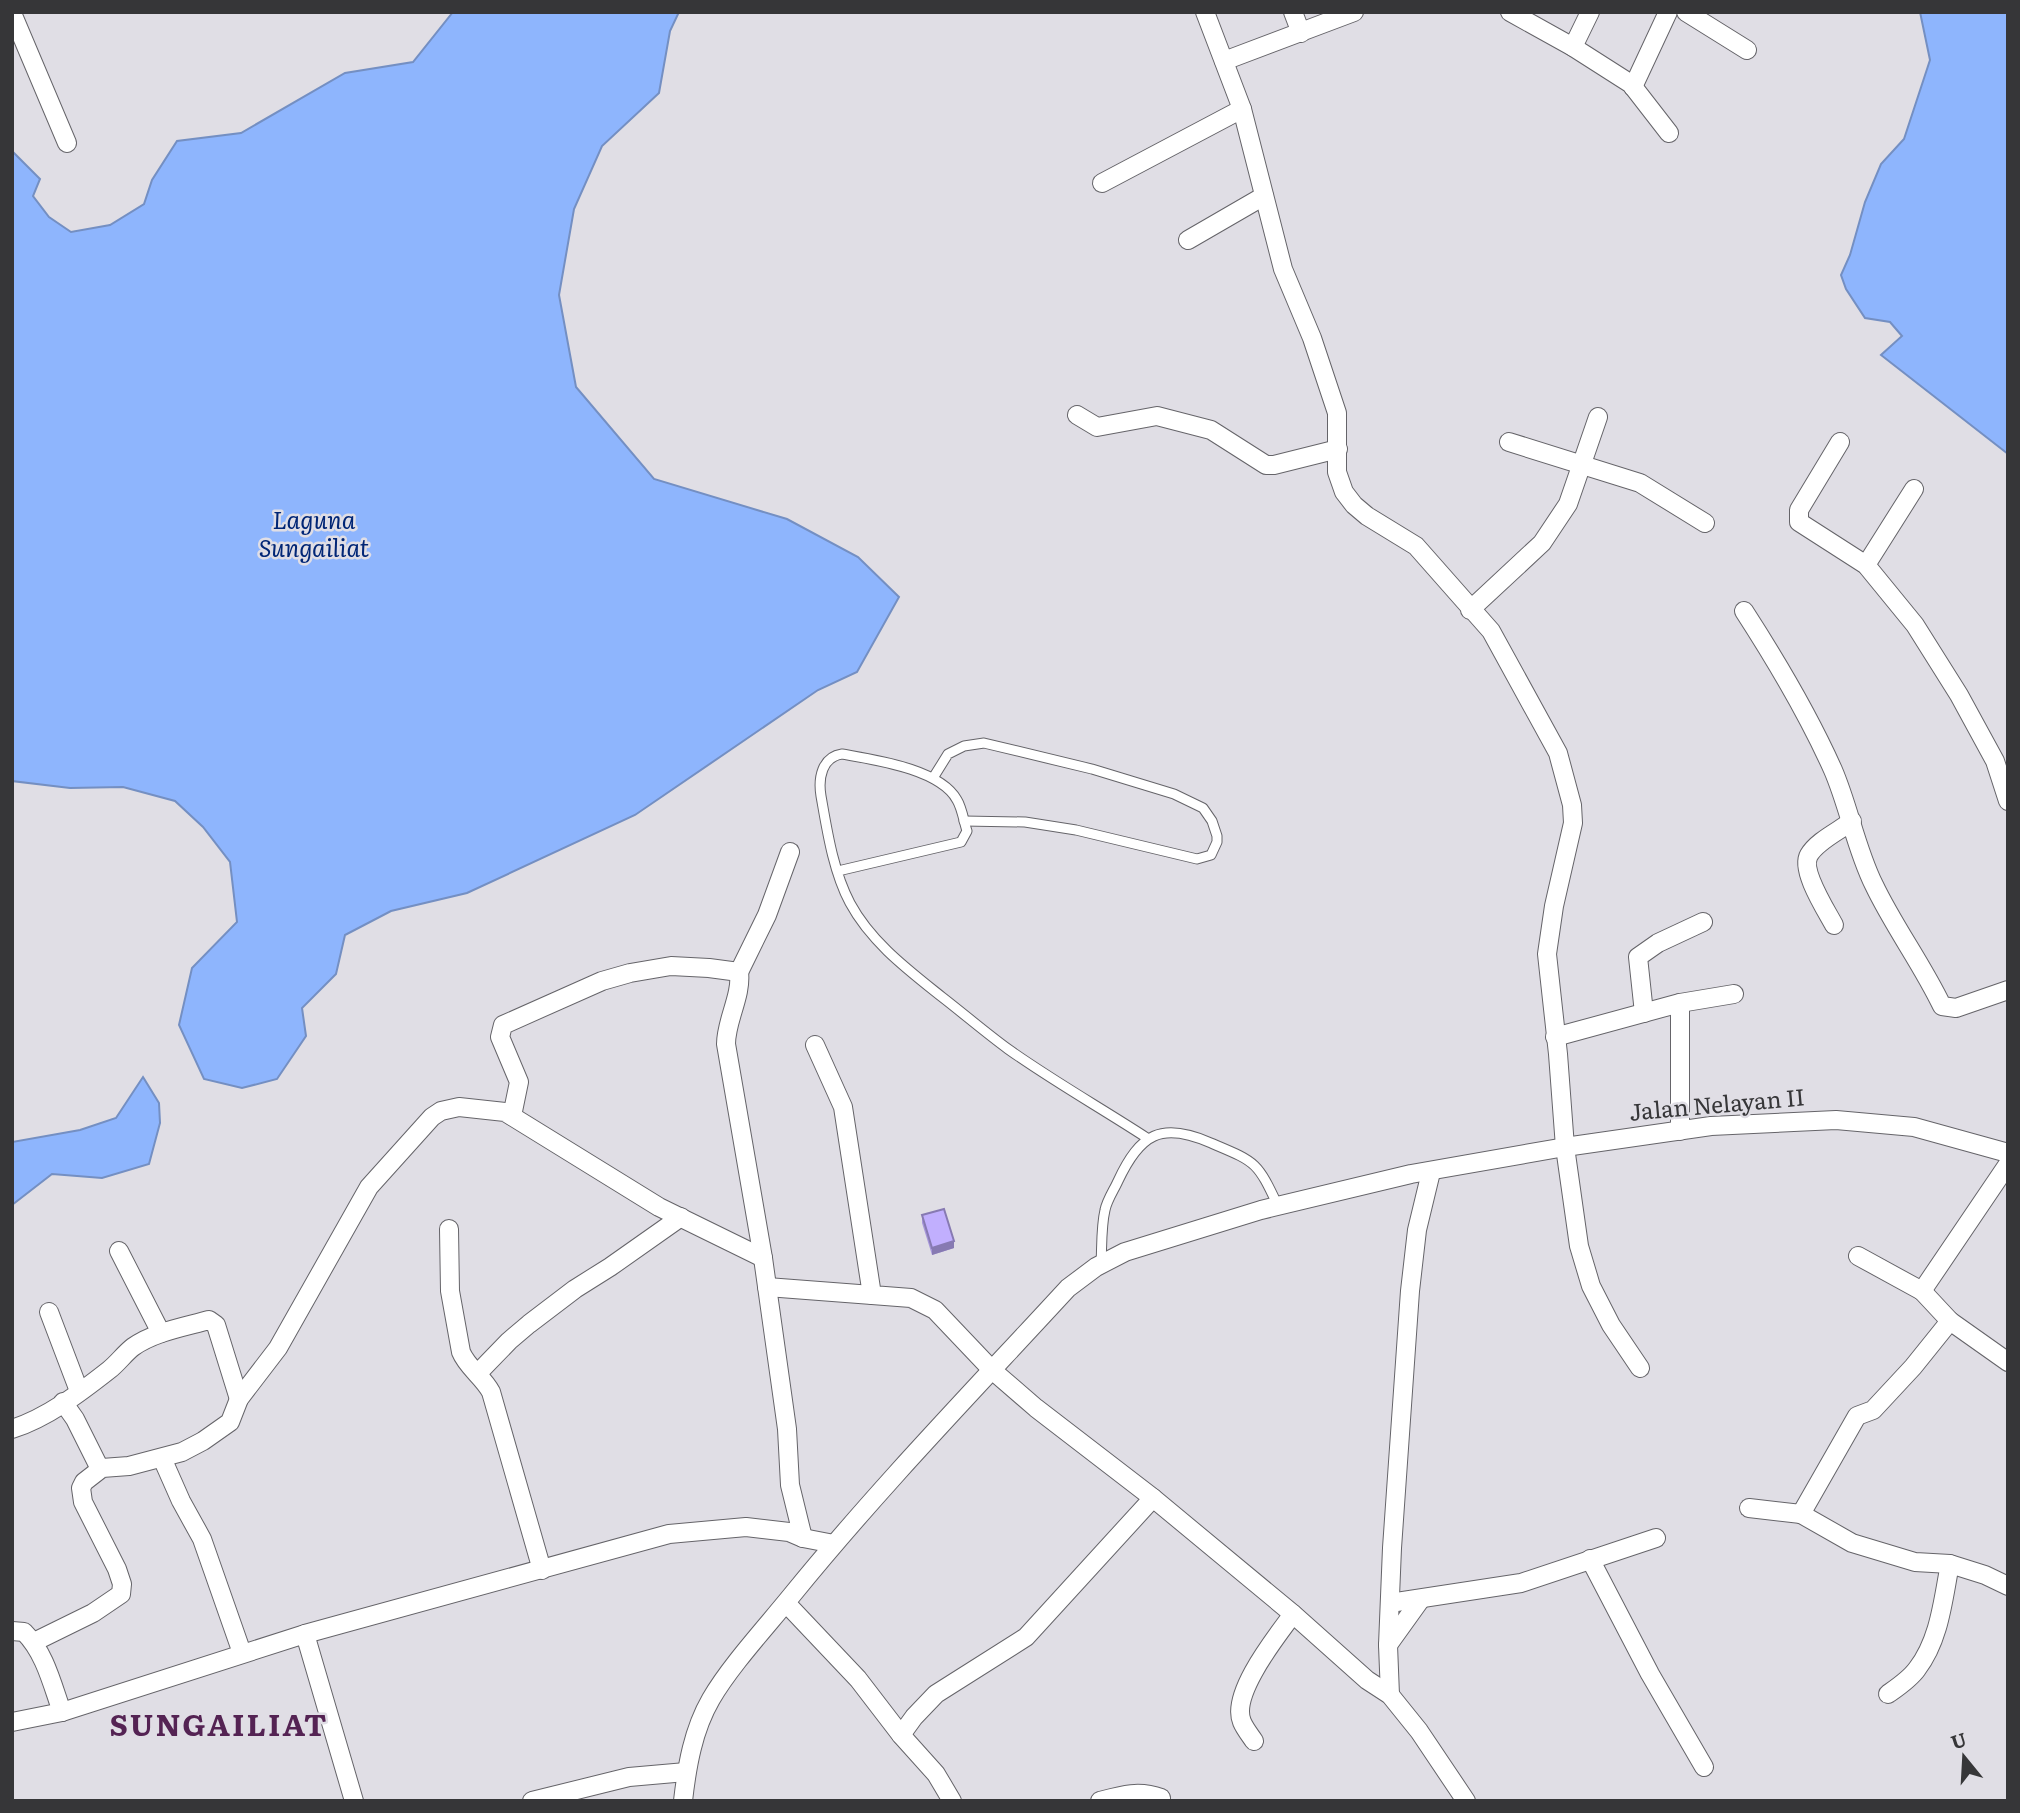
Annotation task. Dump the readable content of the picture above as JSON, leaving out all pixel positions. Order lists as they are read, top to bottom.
{
  "streets": {
    "street": ["Jalan Nelayan II"]
  },
  "districts": ["SUNGAILIAT"],
  "water": ["Laguna Sungailiat"],
  "north": "top"
}
